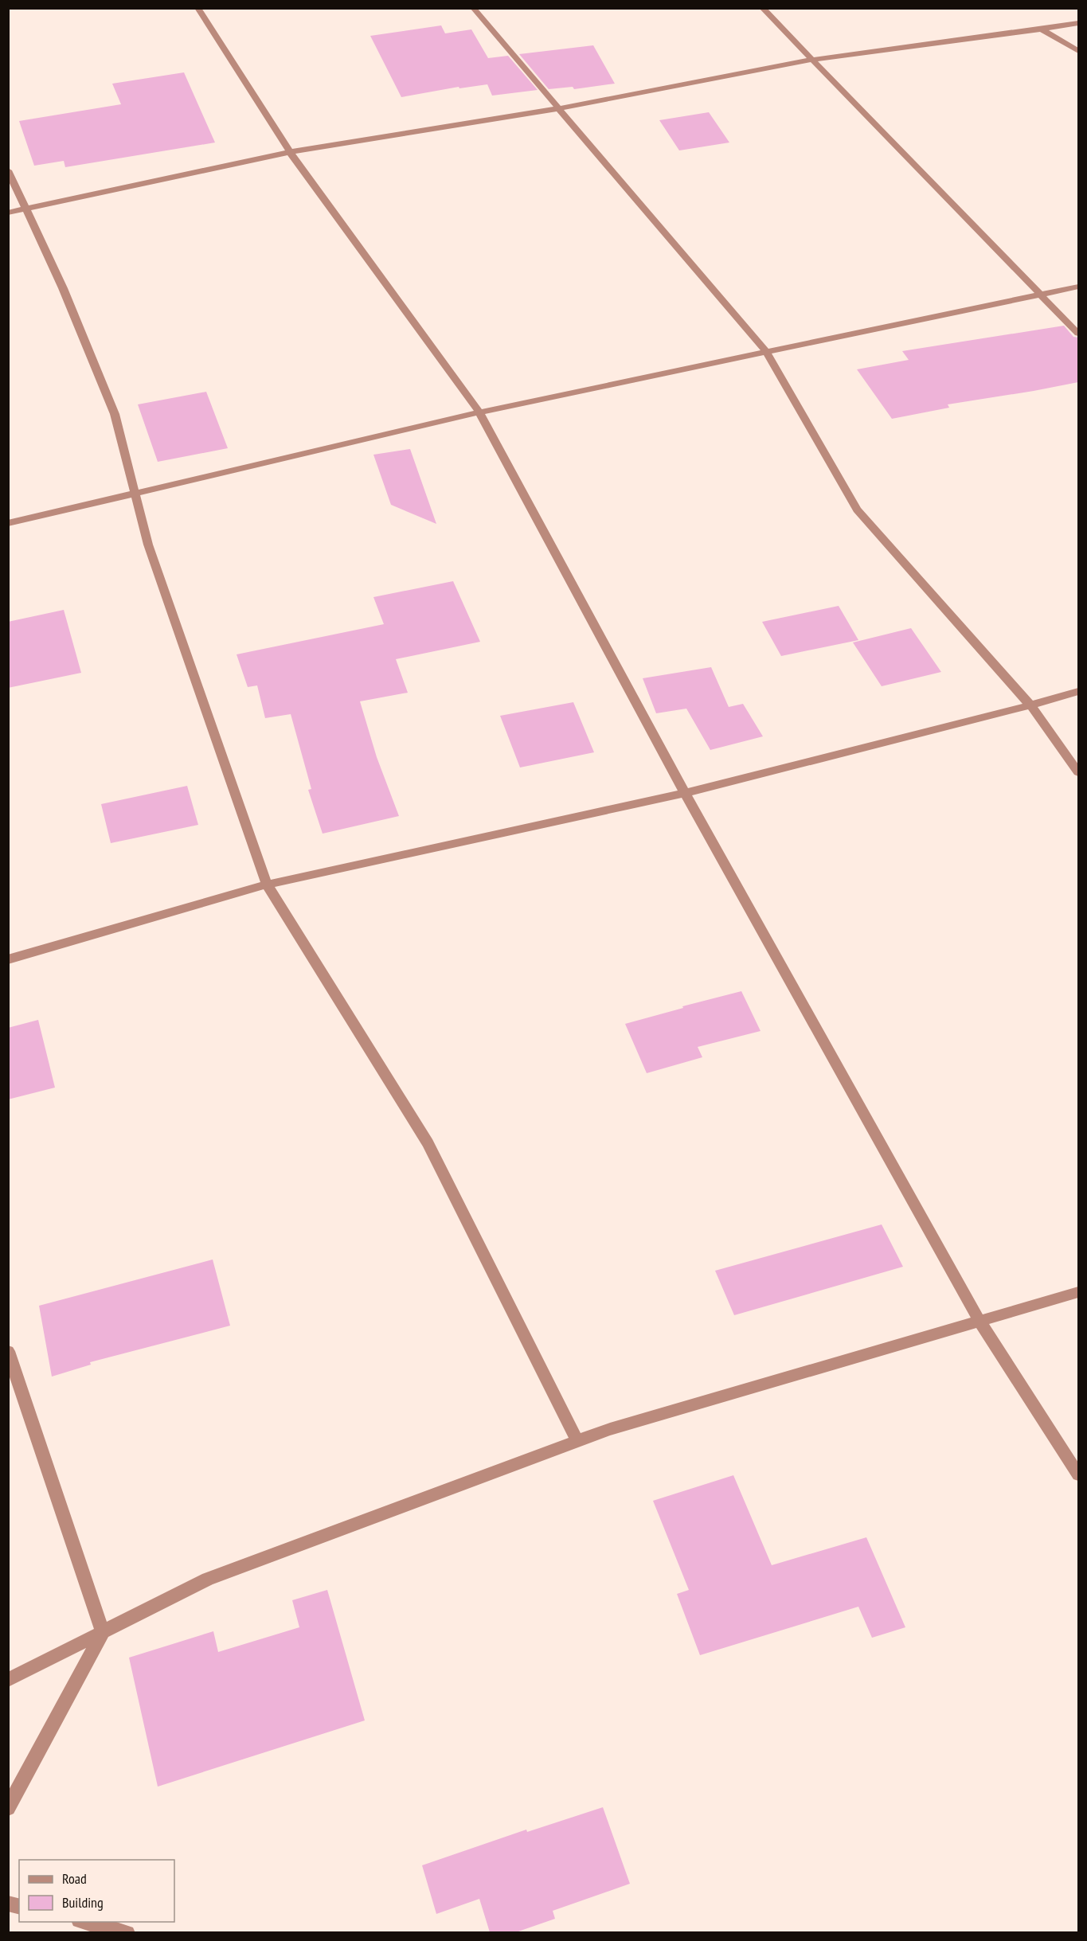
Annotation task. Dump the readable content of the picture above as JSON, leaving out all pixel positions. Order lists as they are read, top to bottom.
{
  "legend": ["Road", "Building"]
}
